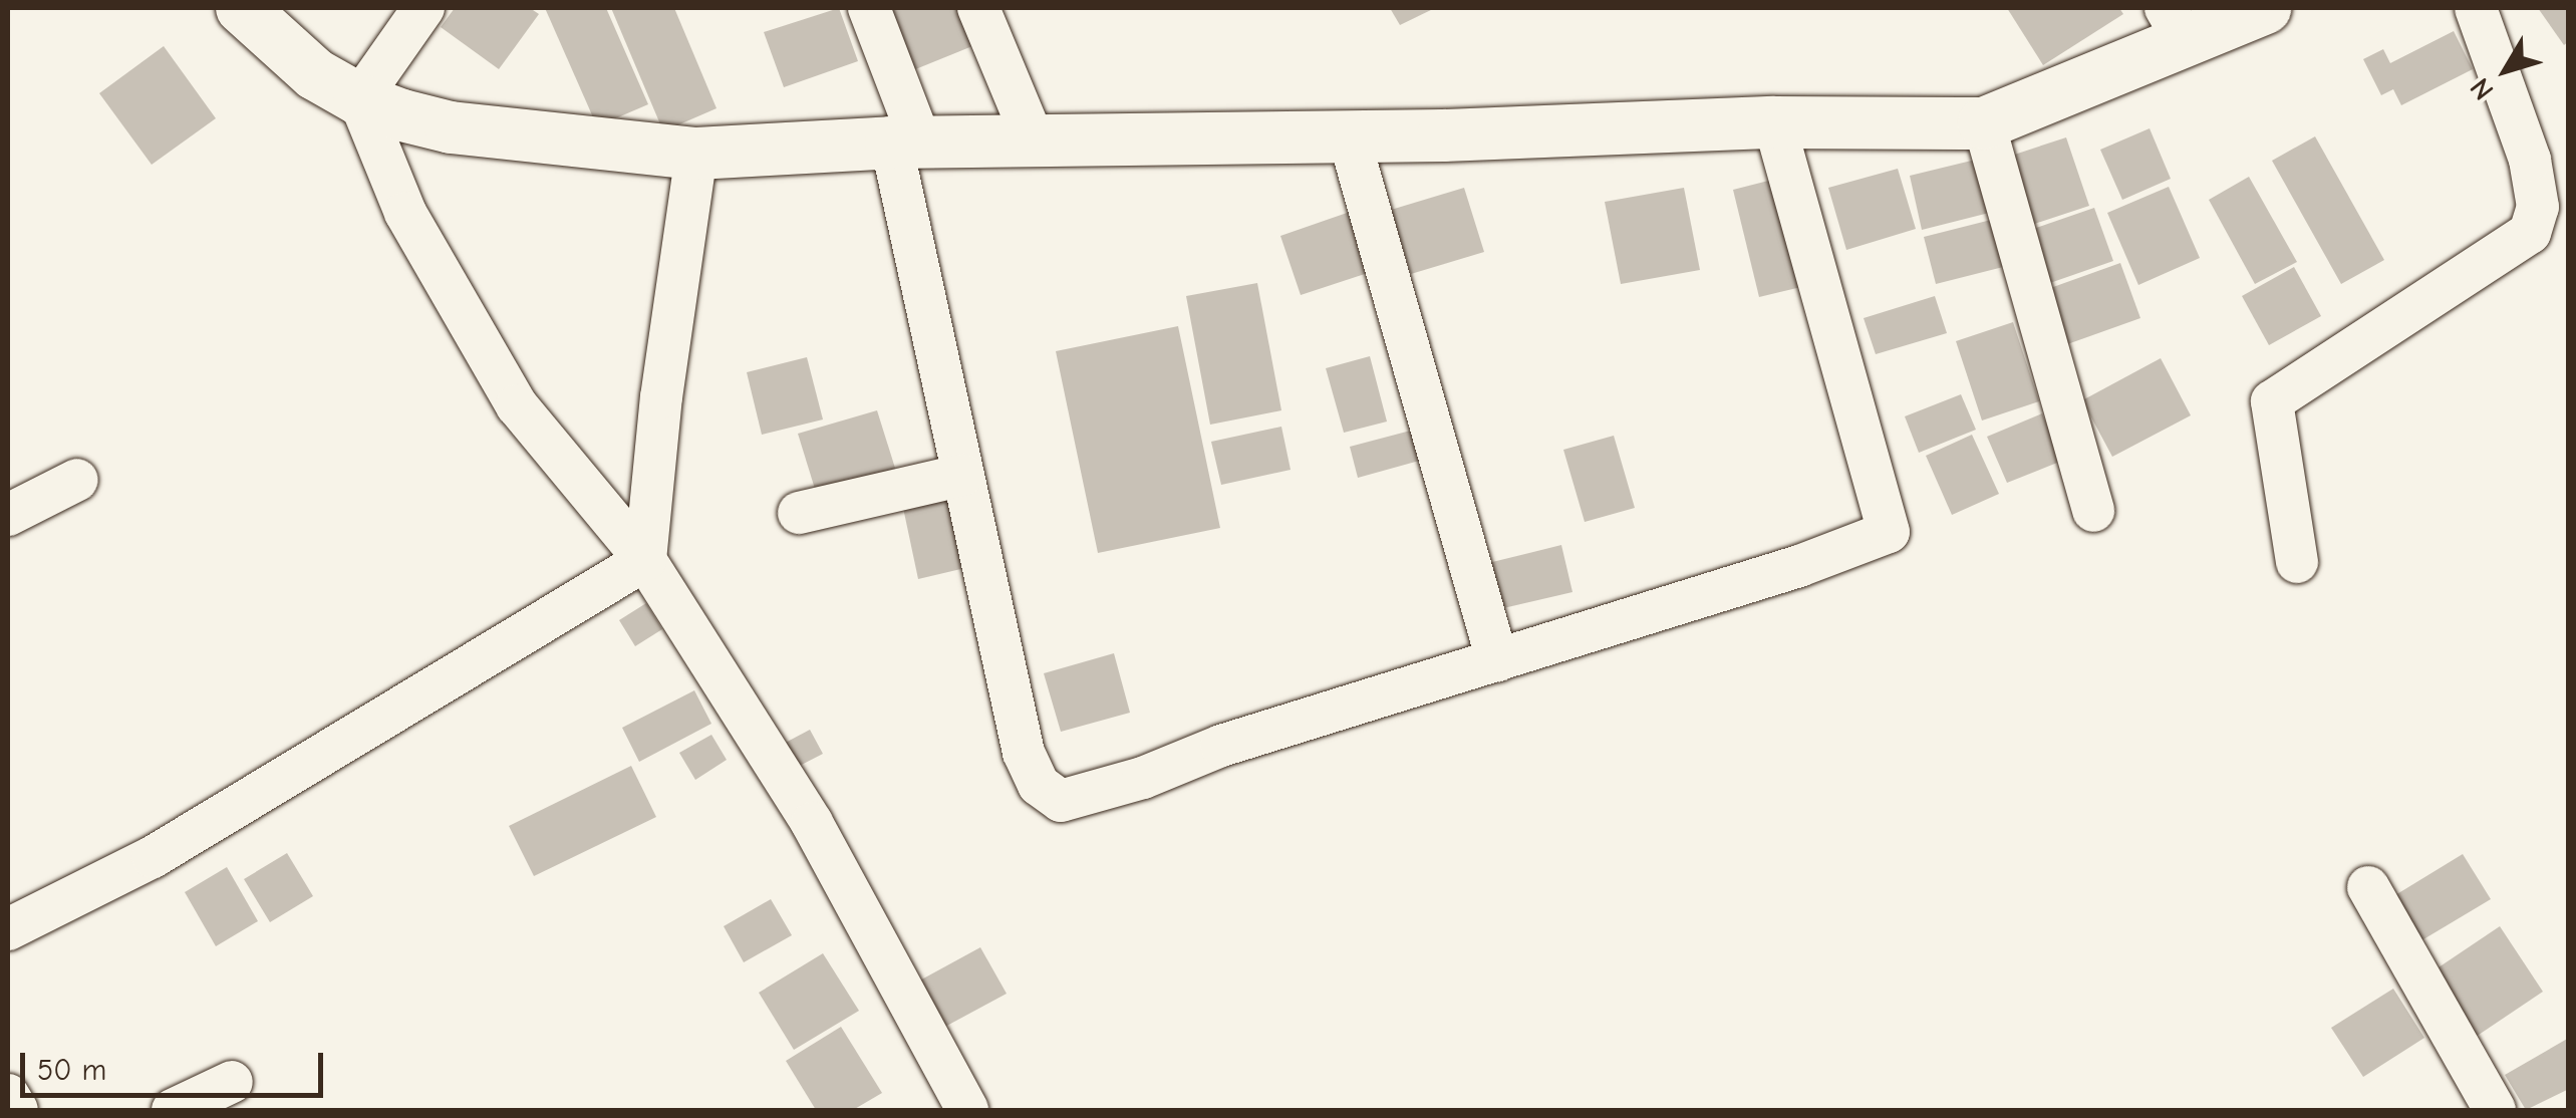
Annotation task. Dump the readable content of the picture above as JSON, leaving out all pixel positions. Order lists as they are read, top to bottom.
{
  "scale_bar": "50 m",
  "north": "bottom left"
}
